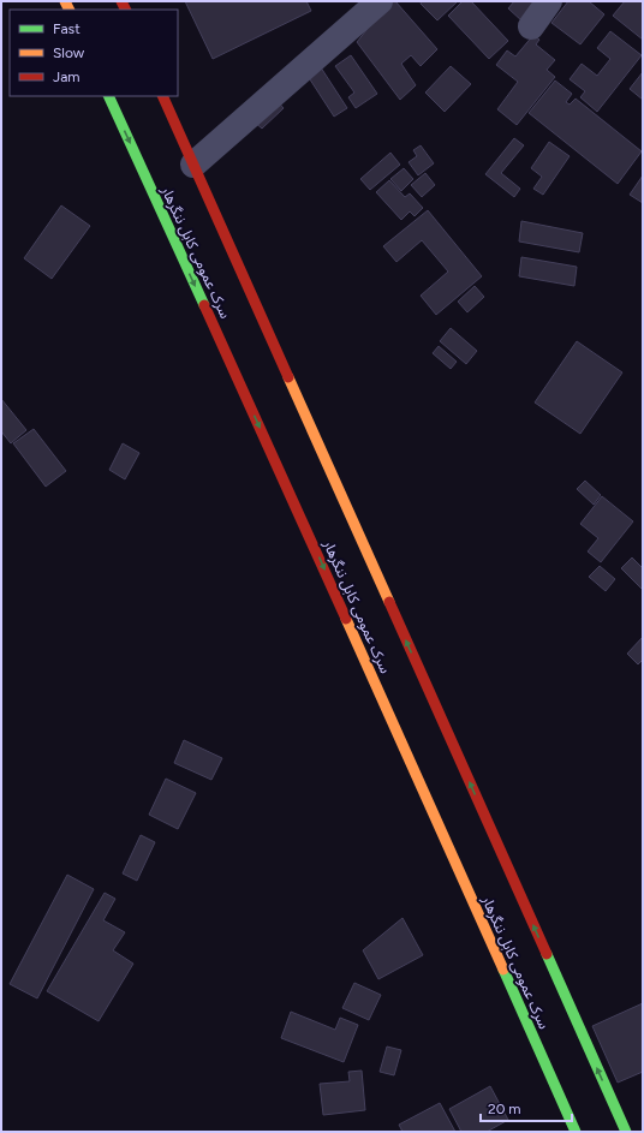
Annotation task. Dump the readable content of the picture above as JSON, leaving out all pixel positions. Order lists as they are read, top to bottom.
{
  "streets": {
    "highway": ["سرک عمومی کابل ننگرهار"]
  },
  "legend": ["Fast", "Slow", "Jam"],
  "scale_bar": "20 m"
}
